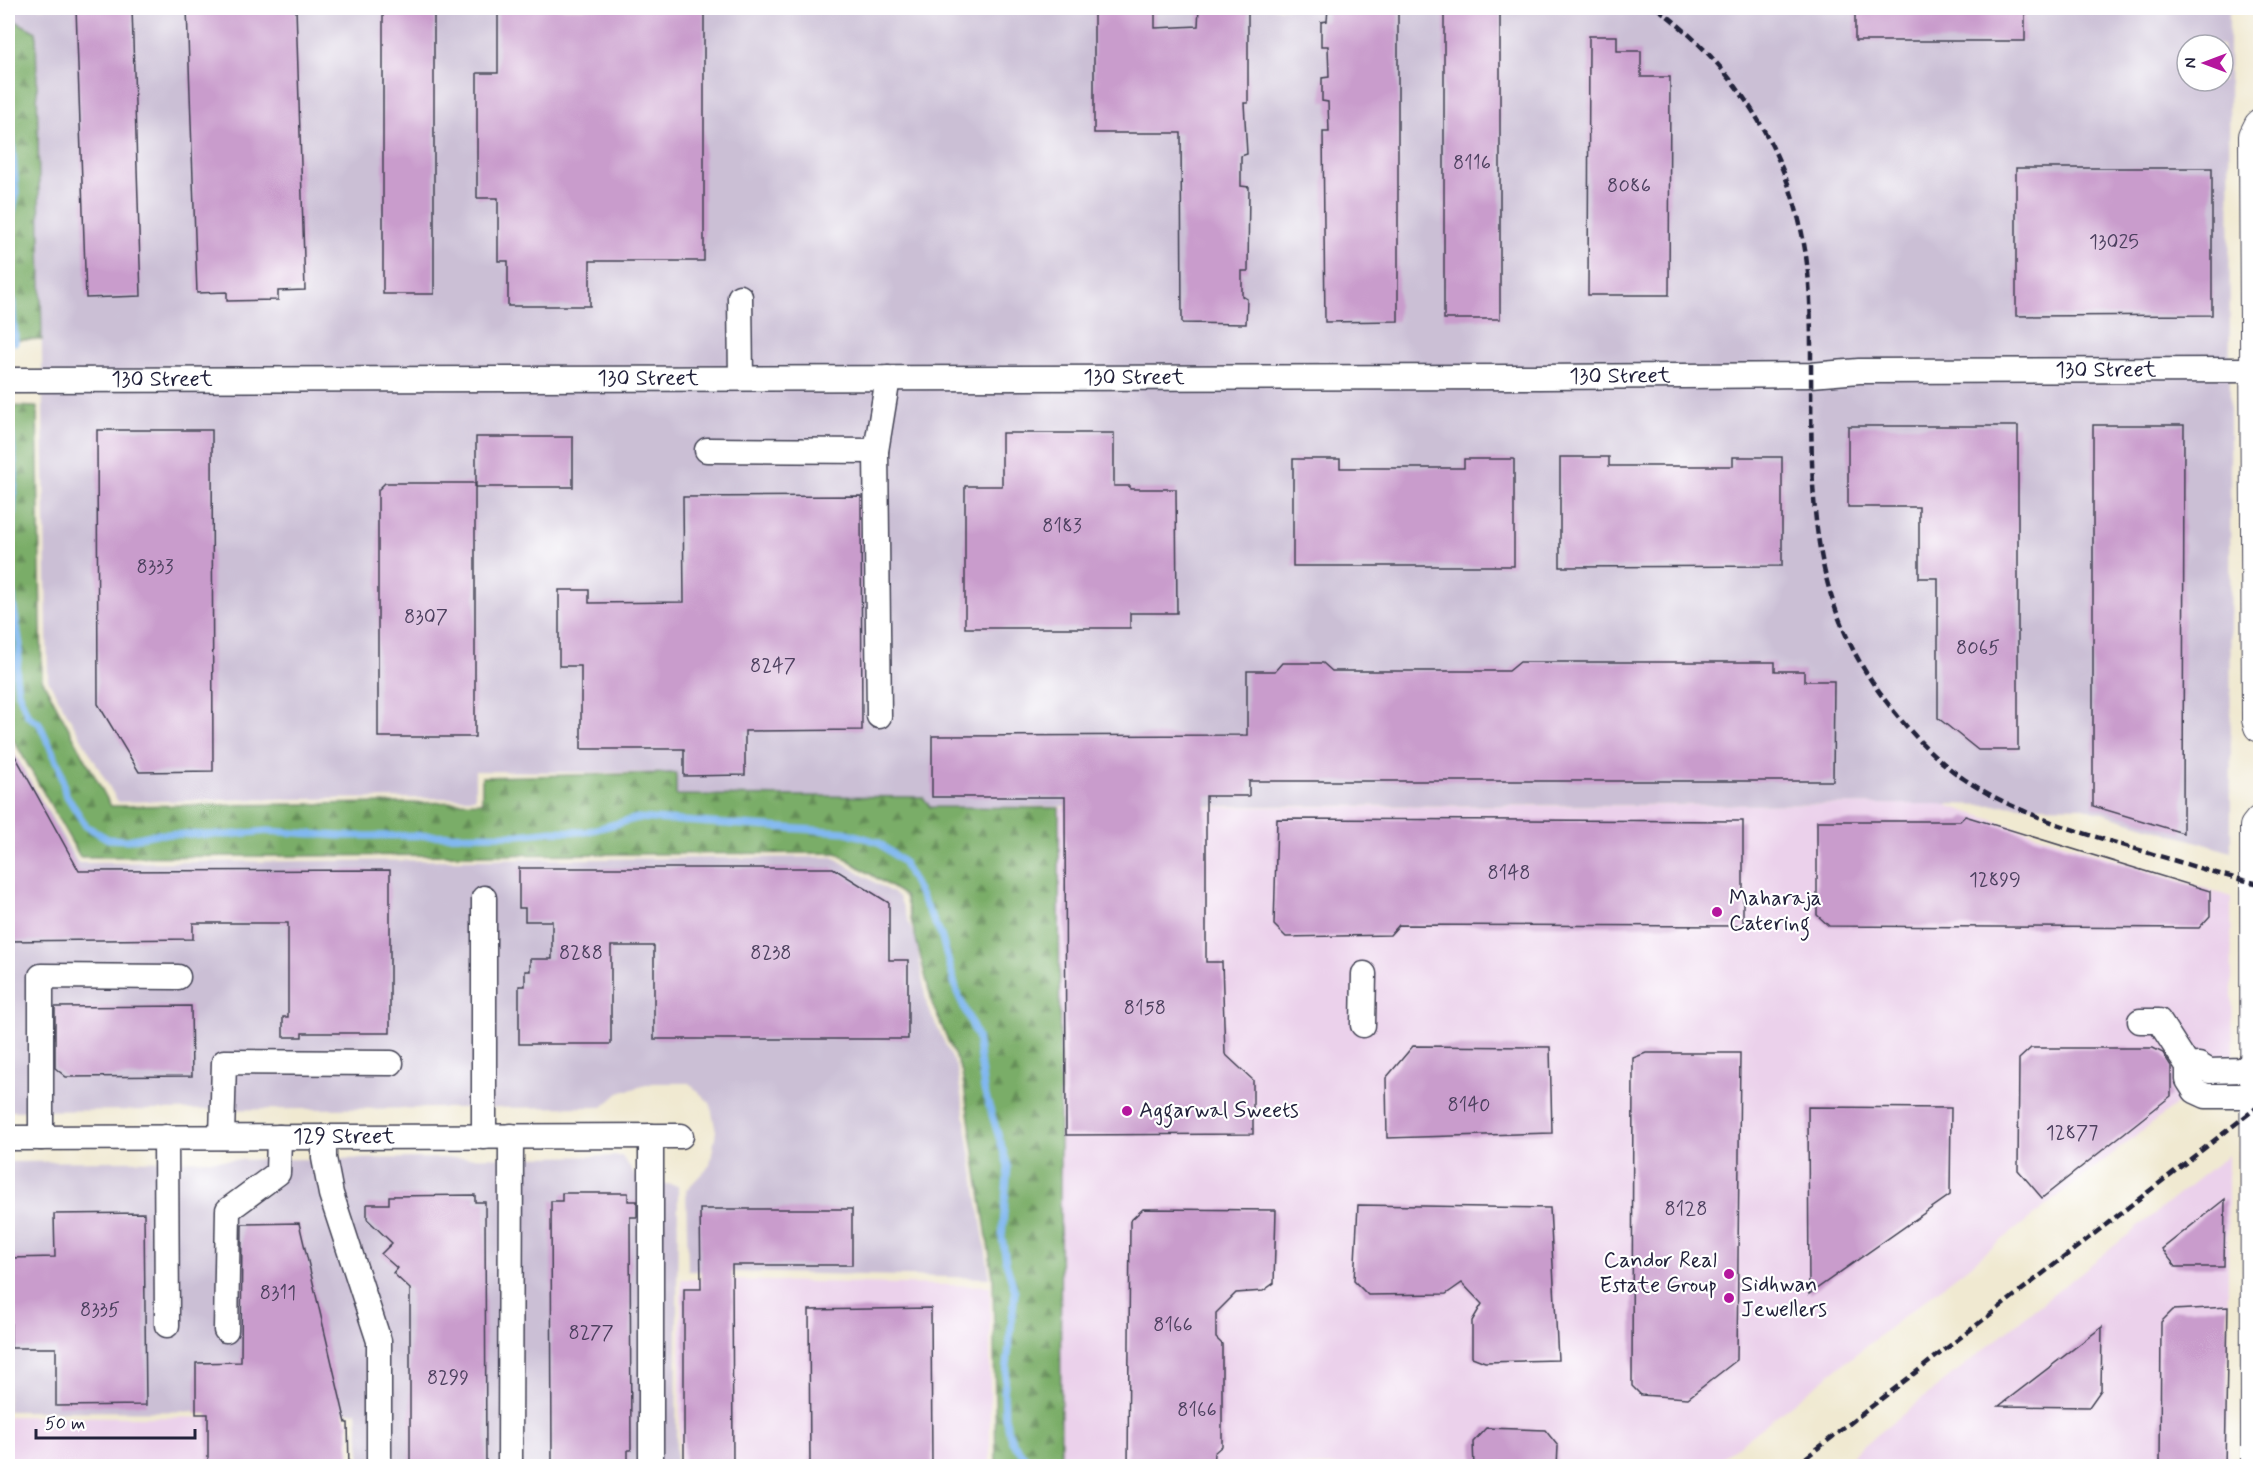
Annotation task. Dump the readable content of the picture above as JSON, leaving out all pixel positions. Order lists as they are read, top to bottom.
{
  "streets": {
    "street": ["130 Street", "129 Street"]
  },
  "places": [
    "Maharaja Catering",
    "Aggarwal Sweets",
    "Candor Real Estate Group",
    "Sidhwan Jewellers"
  ],
  "house_numbers": [
    "8116",
    "8086",
    "13025",
    "8183",
    "8333",
    "8307",
    "8065",
    "8247",
    "8148",
    "12899",
    "8288",
    "8238",
    "8158",
    "8140",
    "12877",
    "8128",
    "8311",
    "8335",
    "8166",
    "8277",
    "8299",
    "8166"
  ],
  "scale_bar": "50 m",
  "north": "left"
}
